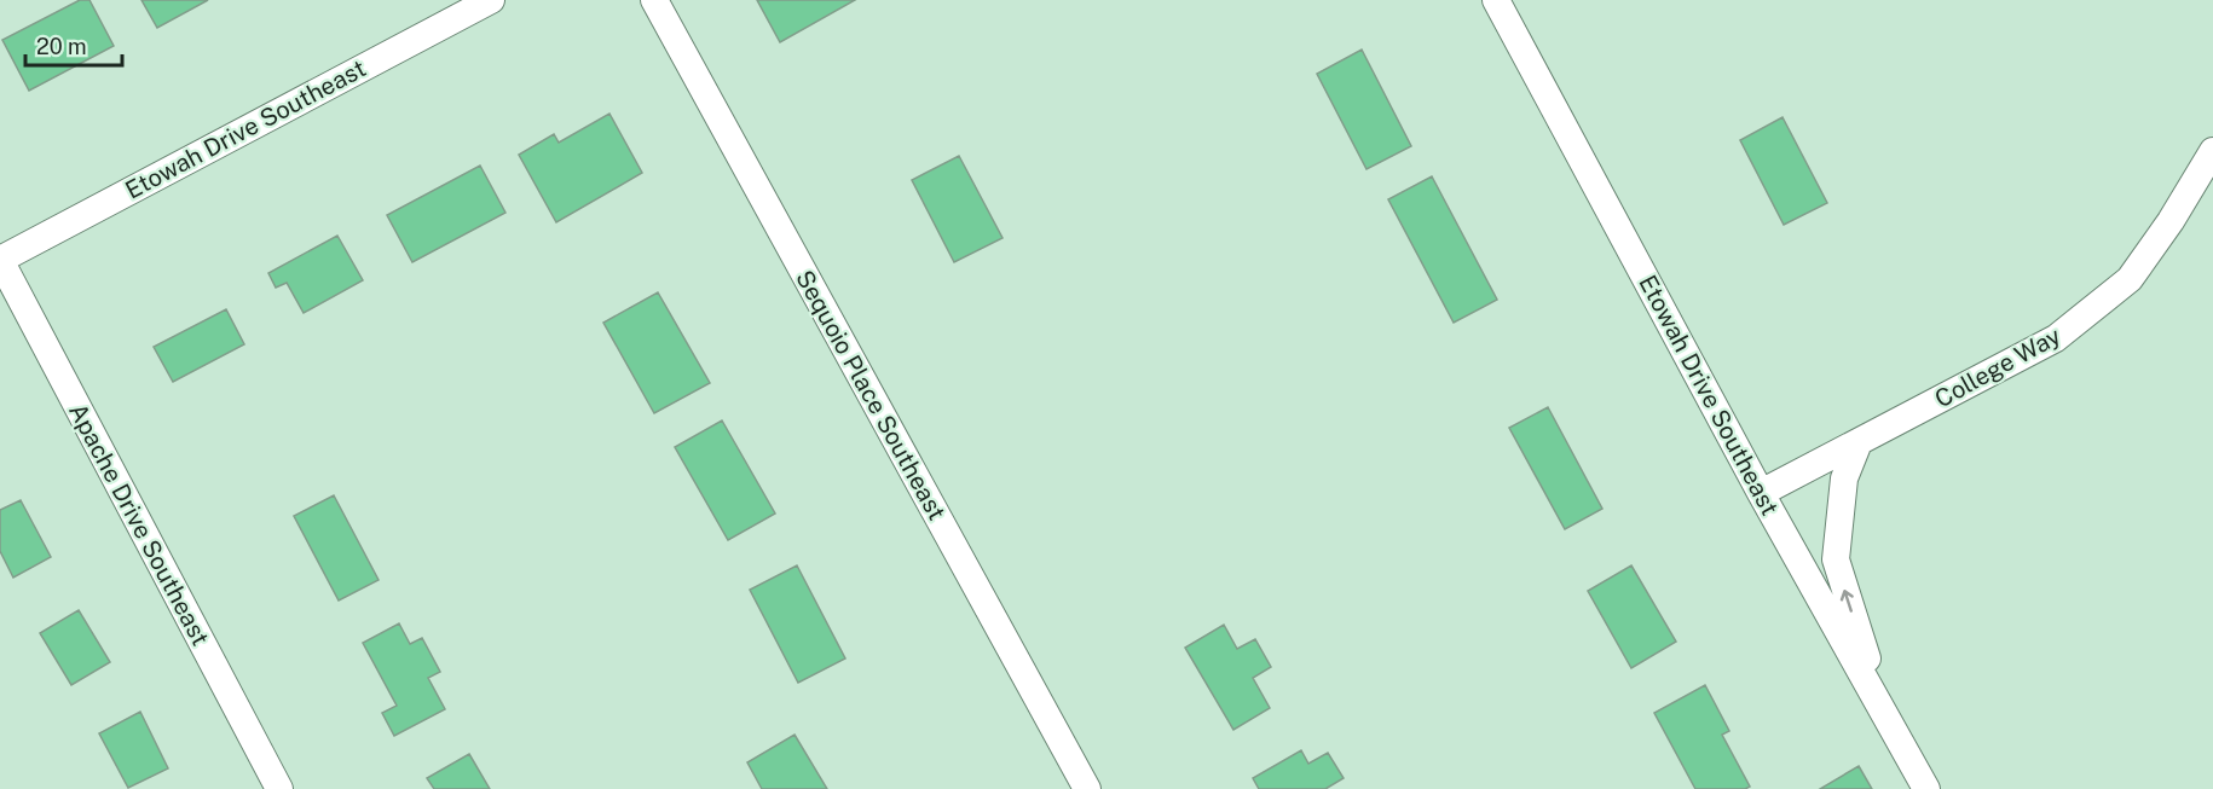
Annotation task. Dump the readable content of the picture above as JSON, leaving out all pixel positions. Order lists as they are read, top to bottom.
{
  "streets": {
    "street": [
      "Etowah Drive Southeast",
      "College Way",
      "Sequoio Place Southeast",
      "Apache Drive Southeast"
    ]
  },
  "crossings": [
    ["Etowah Drive Southeast", "College Way"],
    ["Etowah Drive Southeast", "Apache Drive Southeast"]
  ],
  "scale_bar": "20 m"
}
